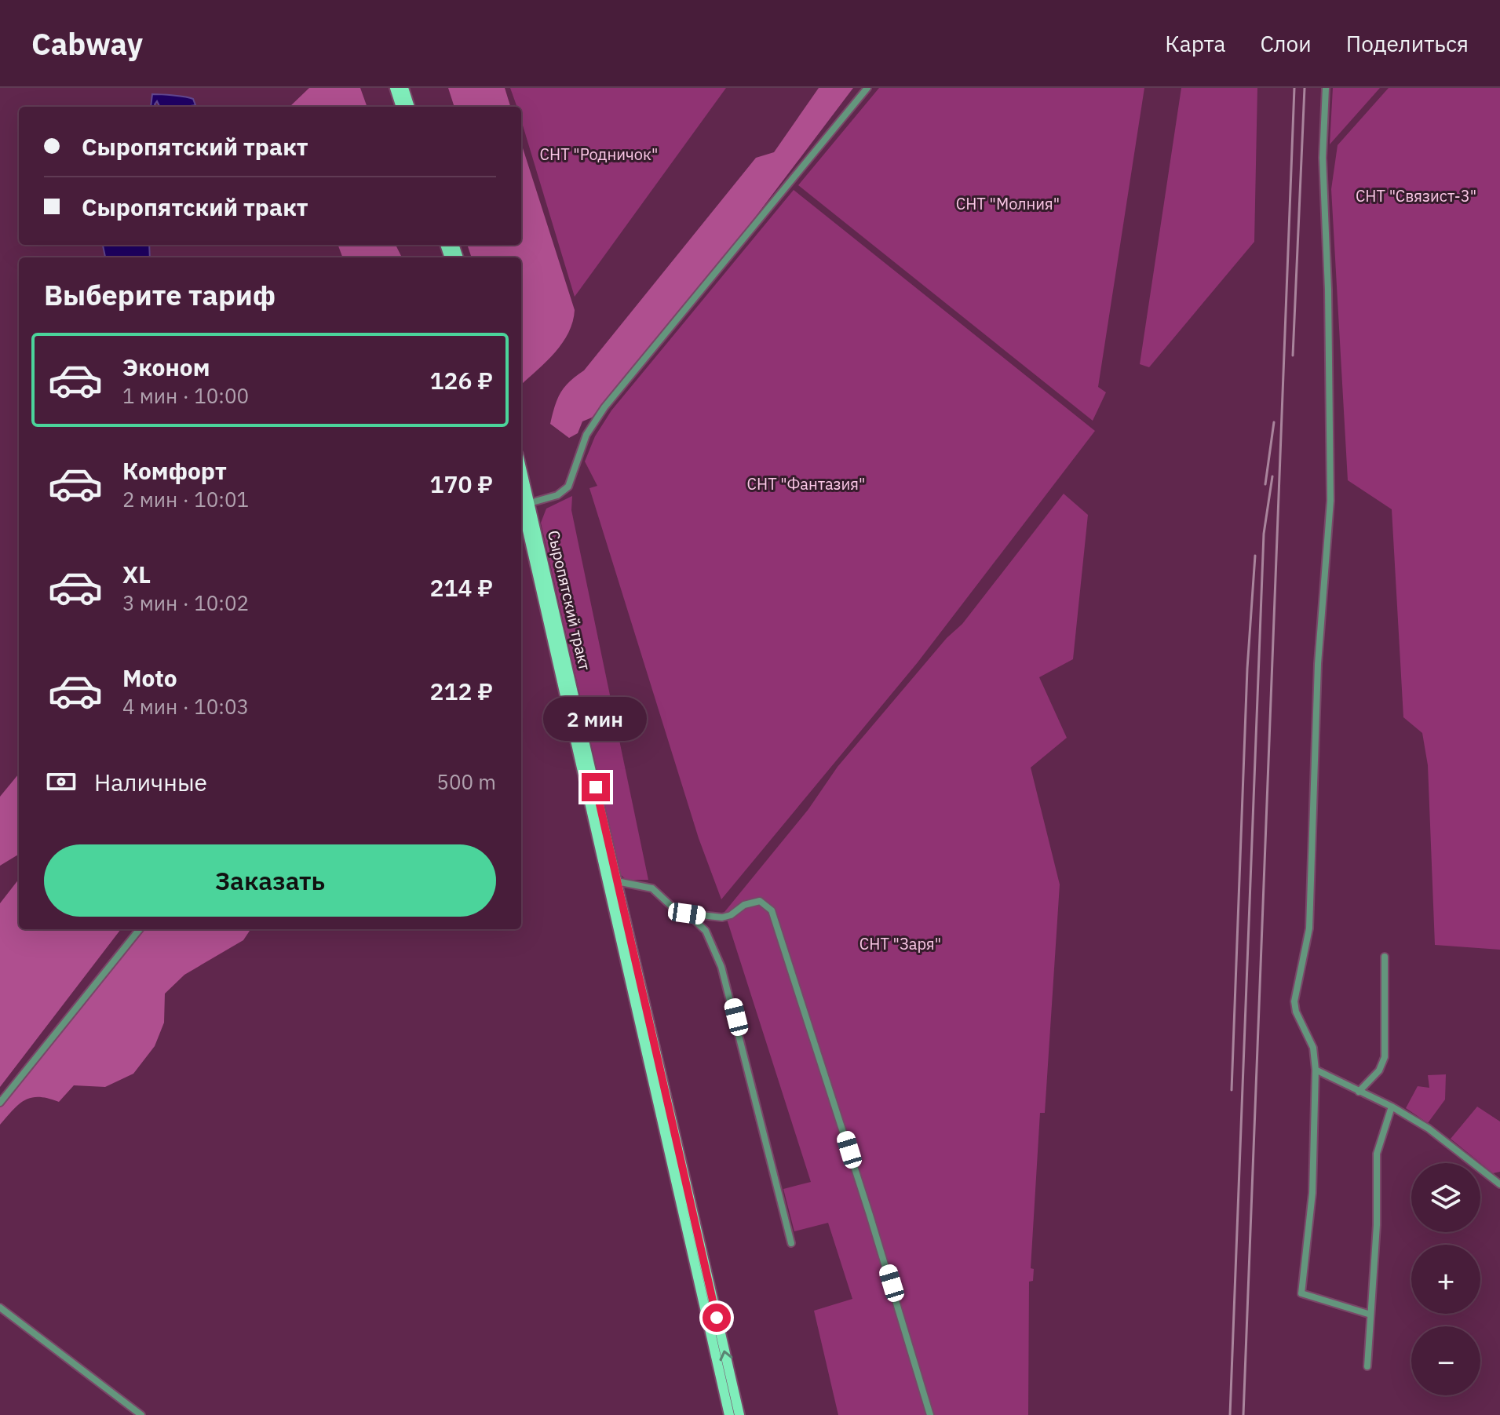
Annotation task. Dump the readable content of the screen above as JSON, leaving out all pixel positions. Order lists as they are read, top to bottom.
{
  "streets": {
    "main road": ["Сыропятский тракт"]
  },
  "parks": [
    "СНТ \"Родничок\"",
    "СНТ \"Связист-3\"",
    "СНТ \"Молния\"",
    "СНТ \"Фантазия\"",
    "СНТ \"Заря\""
  ],
  "page": {
    "header": "Cabway",
    "nav": ["Карта", "Слои", "Поделиться"],
    "banner": ["Сыропятский тракт", "Сыропятский тракт"],
    "heading": "Выберите тариф",
    "list": [
      {
        "name": "Эконом",
        "note": "1 мин · 10:00",
        "value": "126 ₽"
      },
      {
        "name": "Комфорт",
        "note": "2 мин · 10:01",
        "value": "170 ₽"
      },
      {
        "name": "XL",
        "note": "3 мин · 10:02",
        "value": "214 ₽"
      },
      {
        "name": "Moto",
        "note": "4 мин · 10:03",
        "value": "212 ₽"
      }
    ],
    "bubble": "2 мин",
    "pay": ["Наличные", "500 m"],
    "buttons": "Заказать",
    "map_buttons": ["+", "−"]
  }
}
